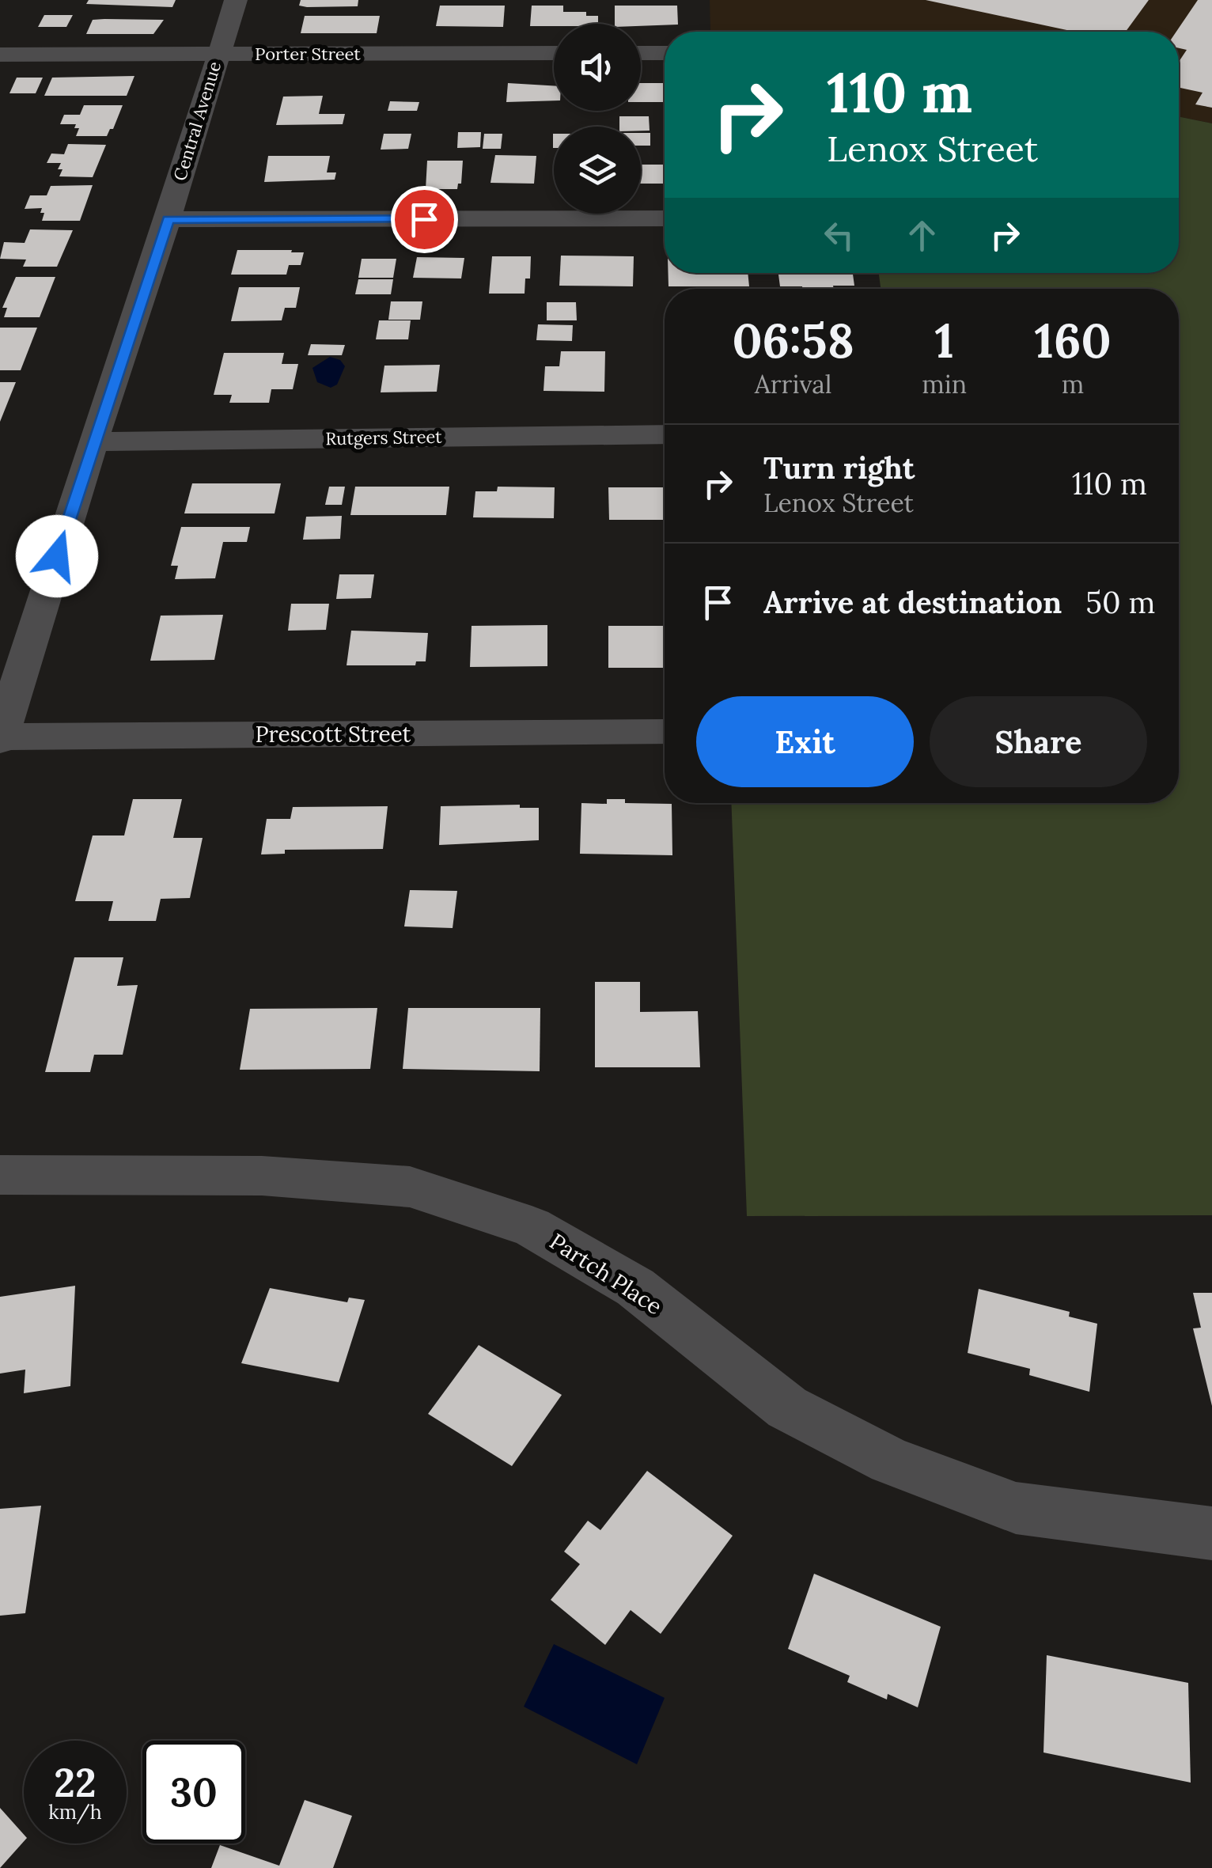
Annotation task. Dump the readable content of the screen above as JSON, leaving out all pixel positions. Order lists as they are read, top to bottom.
{
  "streets": {
    "street": [
      "Porter Street",
      "Central Avenue",
      "Rutgers Street",
      "Prescott Street",
      "Partch Place"
    ]
  },
  "crossings": [
    ["Porter Street", "Central Avenue"],
    ["Central Avenue", "Rutgers Street"],
    ["Central Avenue", "Prescott Street"]
  ],
  "page": {
    "turn": ["110 m", "Lenox Street"],
    "eta": [
      "06:58",
      "Arrival",
      "1",
      "min",
      "160",
      "m"
    ],
    "list": [
      {
        "name": "Turn right",
        "note": "Lenox Street",
        "value": "110 m"
      },
      {
        "name": "Arrive at destination",
        "value": "50 m"
      }
    ],
    "buttons": ["Exit", "Share"],
    "speed": "22 km/h",
    "limit": "30"
  }
}
